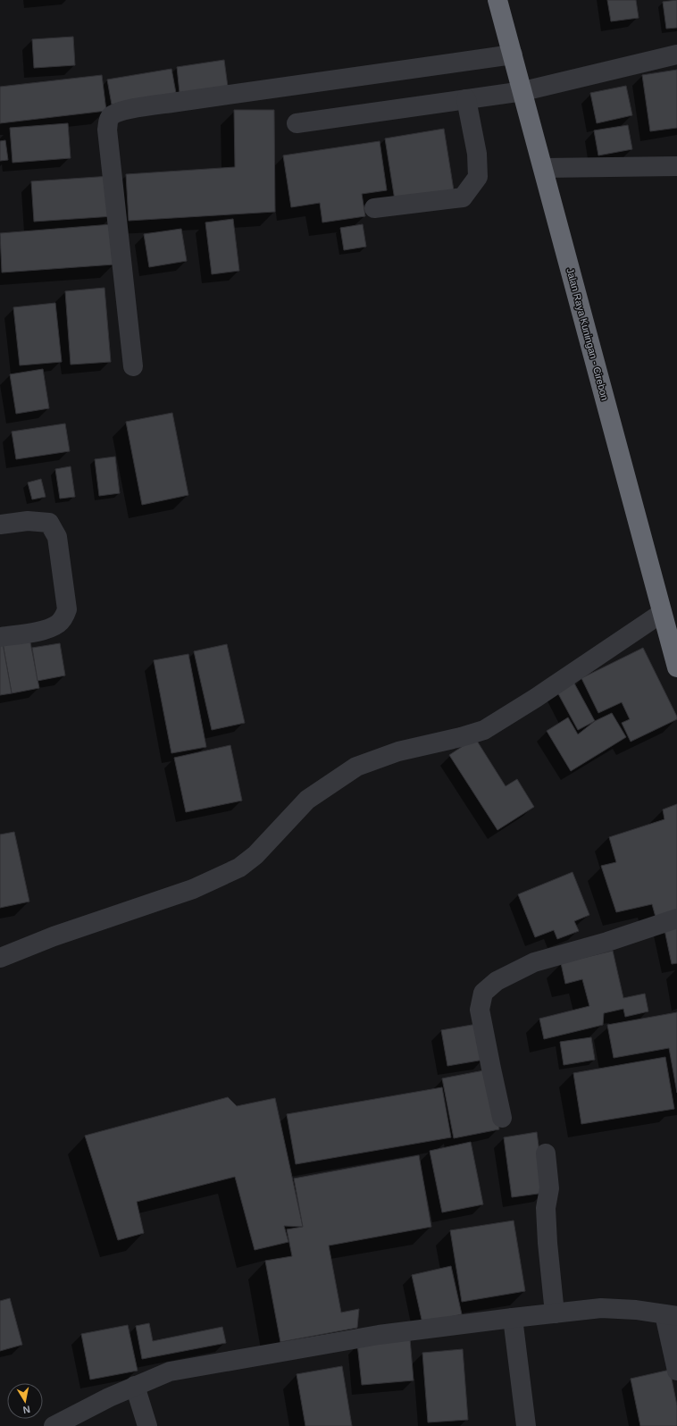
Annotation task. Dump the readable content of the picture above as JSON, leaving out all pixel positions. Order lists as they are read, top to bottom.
{
  "streets": {
    "highway": ["Jalan Raya Kuningan - Cirebon"]
  },
  "north": "bottom"
}
